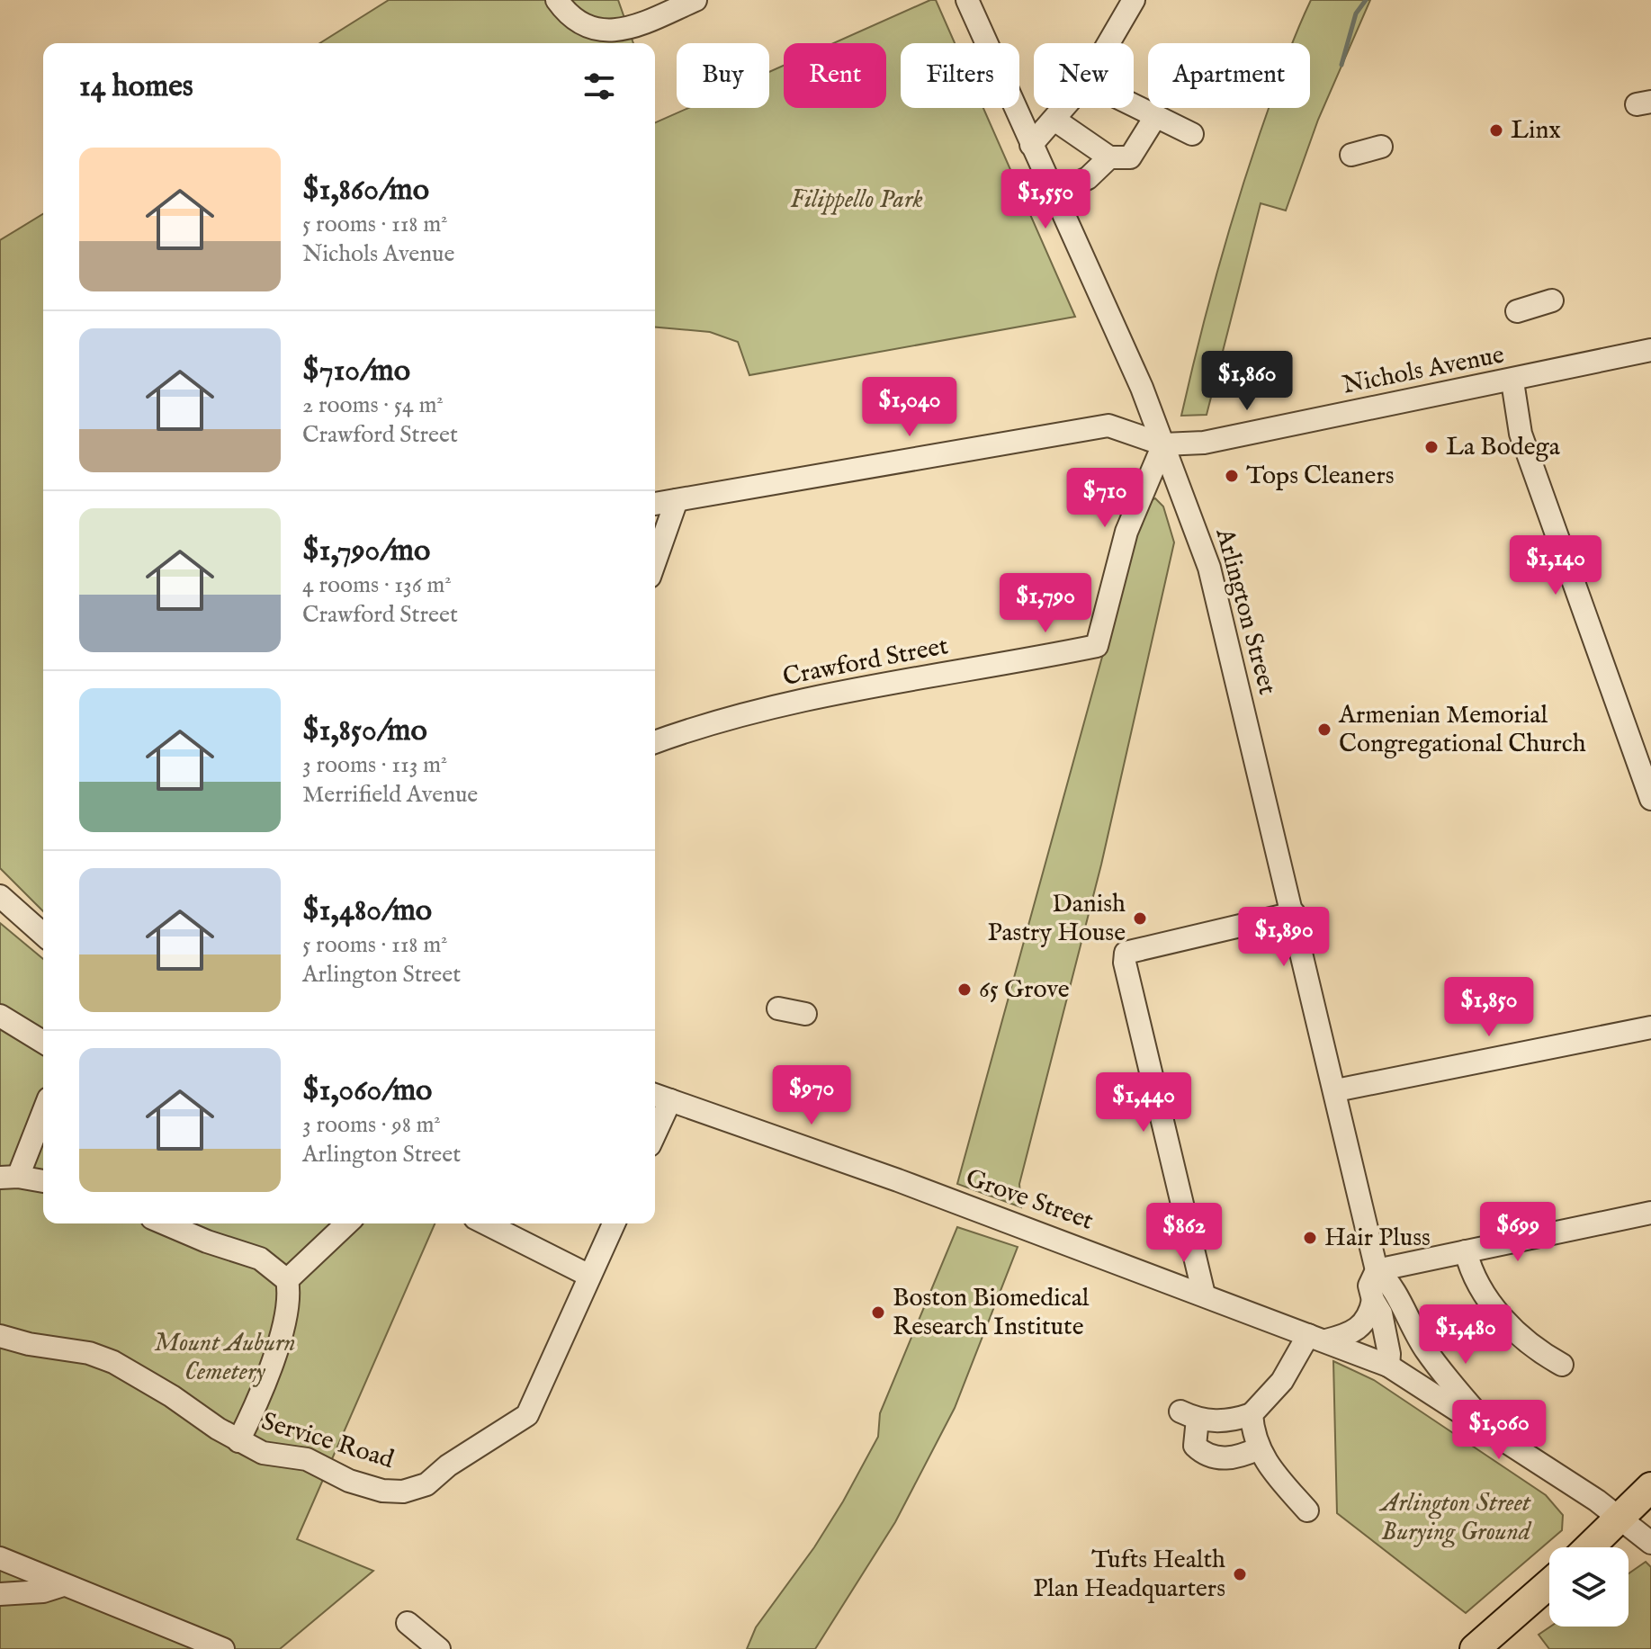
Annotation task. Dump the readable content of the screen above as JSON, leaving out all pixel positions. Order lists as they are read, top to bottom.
{
  "streets": {
    "street": [
      "Nichols Avenue",
      "Arlington Street",
      "Crawford Street",
      "Grove Street",
      "Service Road"
    ]
  },
  "crossings": [
    ["Nichols Avenue", "Arlington Street"],
    ["Nichols Avenue", "Crawford Street"],
    ["Arlington Street", "Crawford Street"],
    ["Arlington Street", "Grove Street"]
  ],
  "parks": ["Filippello Park", "Mount Auburn Cemetery", "Arlington Street Burying Ground"],
  "places": [
    "Linx",
    "La Bodega",
    "Tops Cleaners",
    "Armenian Memorial Congregational Church",
    "Danish Pastry House",
    "65 Grove",
    "Hair Pluss",
    "Boston Biomedical Research Institute",
    "Tufts Health Plan Headquarters"
  ],
  "page": {
    "chip": [
      "Buy",
      "Rent",
      "Filters",
      "New",
      "Apartment"
    ],
    "heading": "14 homes",
    "list": [
      {
        "name": "$1,860/mo",
        "note": "5 rooms · 118 m² · Nichols Avenue"
      },
      {
        "name": "$710/mo",
        "note": "2 rooms · 54 m² · Crawford Street"
      },
      {
        "name": "$1,790/mo",
        "note": "4 rooms · 136 m² · Crawford Street"
      },
      {
        "name": "$1,850/mo",
        "note": "3 rooms · 113 m² · Merrifield Avenue"
      },
      {
        "name": "$1,480/mo",
        "note": "5 rooms · 118 m² · Arlington Street"
      },
      {
        "name": "$1,060/mo",
        "note": "3 rooms · 98 m² · Arlington Street"
      }
    ],
    "price": [
      "$1,550",
      "$1,860",
      "$1,040",
      "$710",
      "$1,140",
      "$1,790",
      "$1,890",
      "$1,850",
      "$970",
      "$1,440",
      "$699",
      "$862",
      "$1,480",
      "$1,060"
    ]
  }
}
